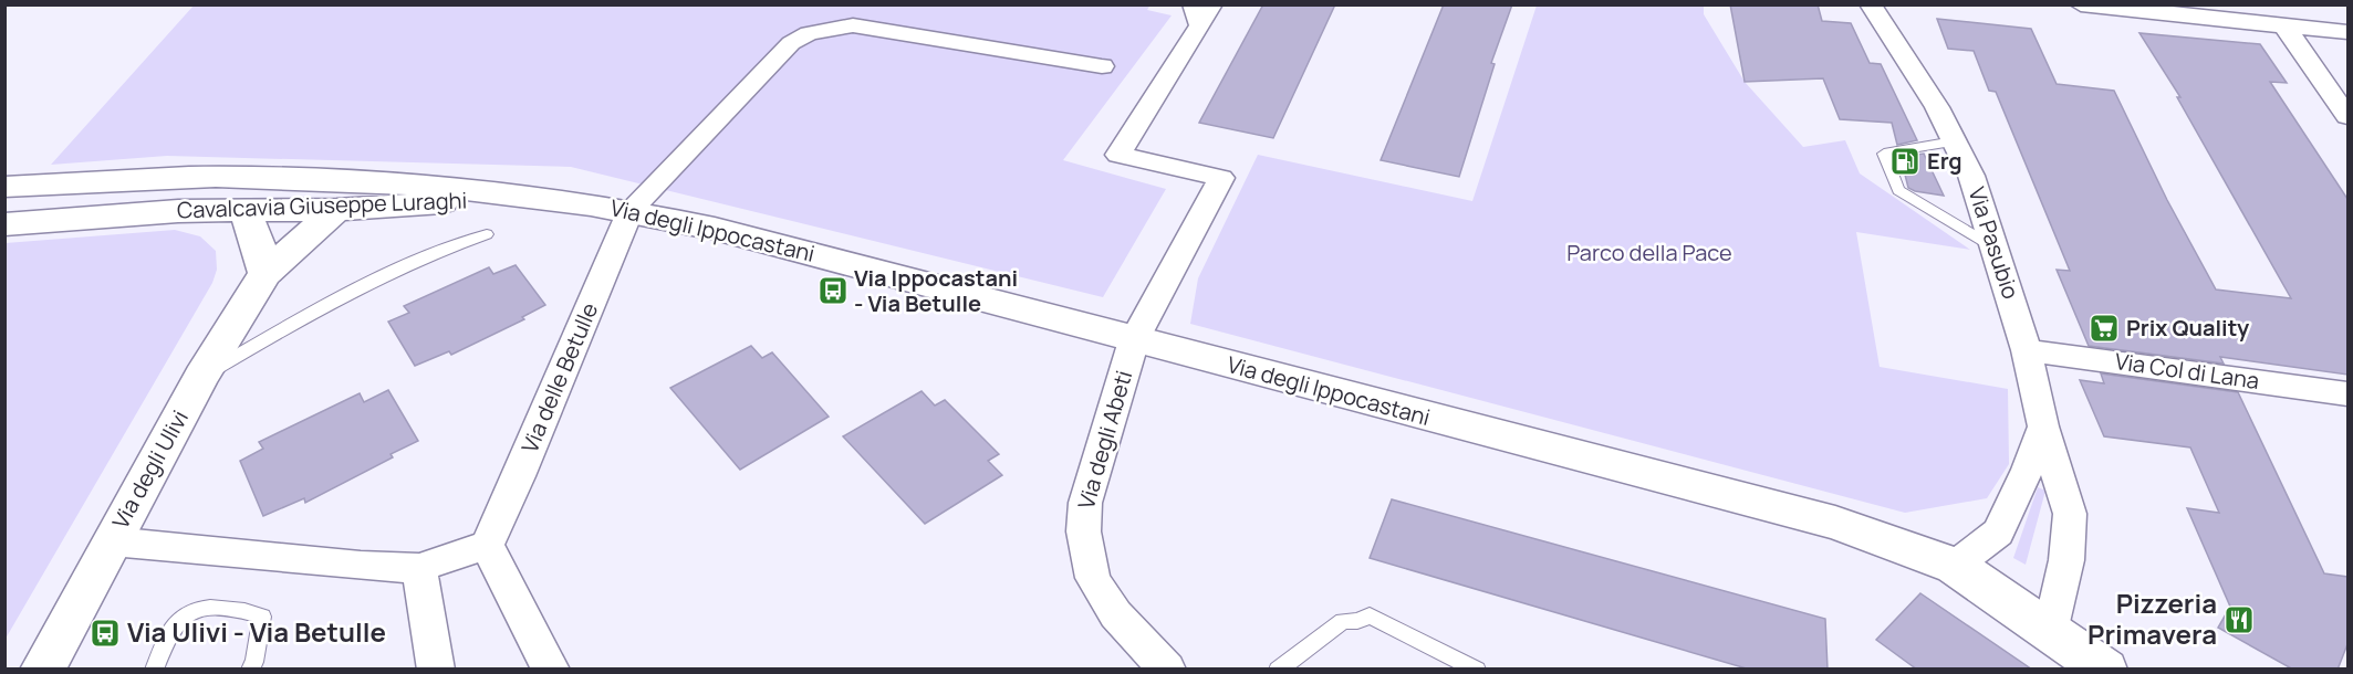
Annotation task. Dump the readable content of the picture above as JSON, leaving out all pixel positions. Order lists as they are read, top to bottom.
{
  "streets": {
    "street": [
      "Cavalcavia Giuseppe Luraghi",
      "Via degli Ippocastani",
      "Via Pasubio",
      "Via Col di Lana",
      "Via delle Betulle",
      "Via degli Abeti",
      "Via degli Ulivi"
    ]
  },
  "crossings": [
    ["Cavalcavia Giuseppe Luraghi", "Via degli Ippocastani"],
    ["Cavalcavia Giuseppe Luraghi", "Via degli Ulivi"],
    ["Via degli Ippocastani", "Via Pasubio"],
    ["Via degli Ippocastani", "Via delle Betulle"],
    ["Via degli Ippocastani", "Via degli Abeti"],
    ["Via Pasubio", "Via Col di Lana"]
  ],
  "parks": ["Parco della Pace"],
  "places": {
    "fuel station": ["Erg"],
    "bus stop": ["Via Ippocastani - Via Betulle", "Via Ulivi - Via Betulle"],
    "supermarket": ["Prix Quality"],
    "restaurant": ["Pizzeria Primavera"]
  }
}
